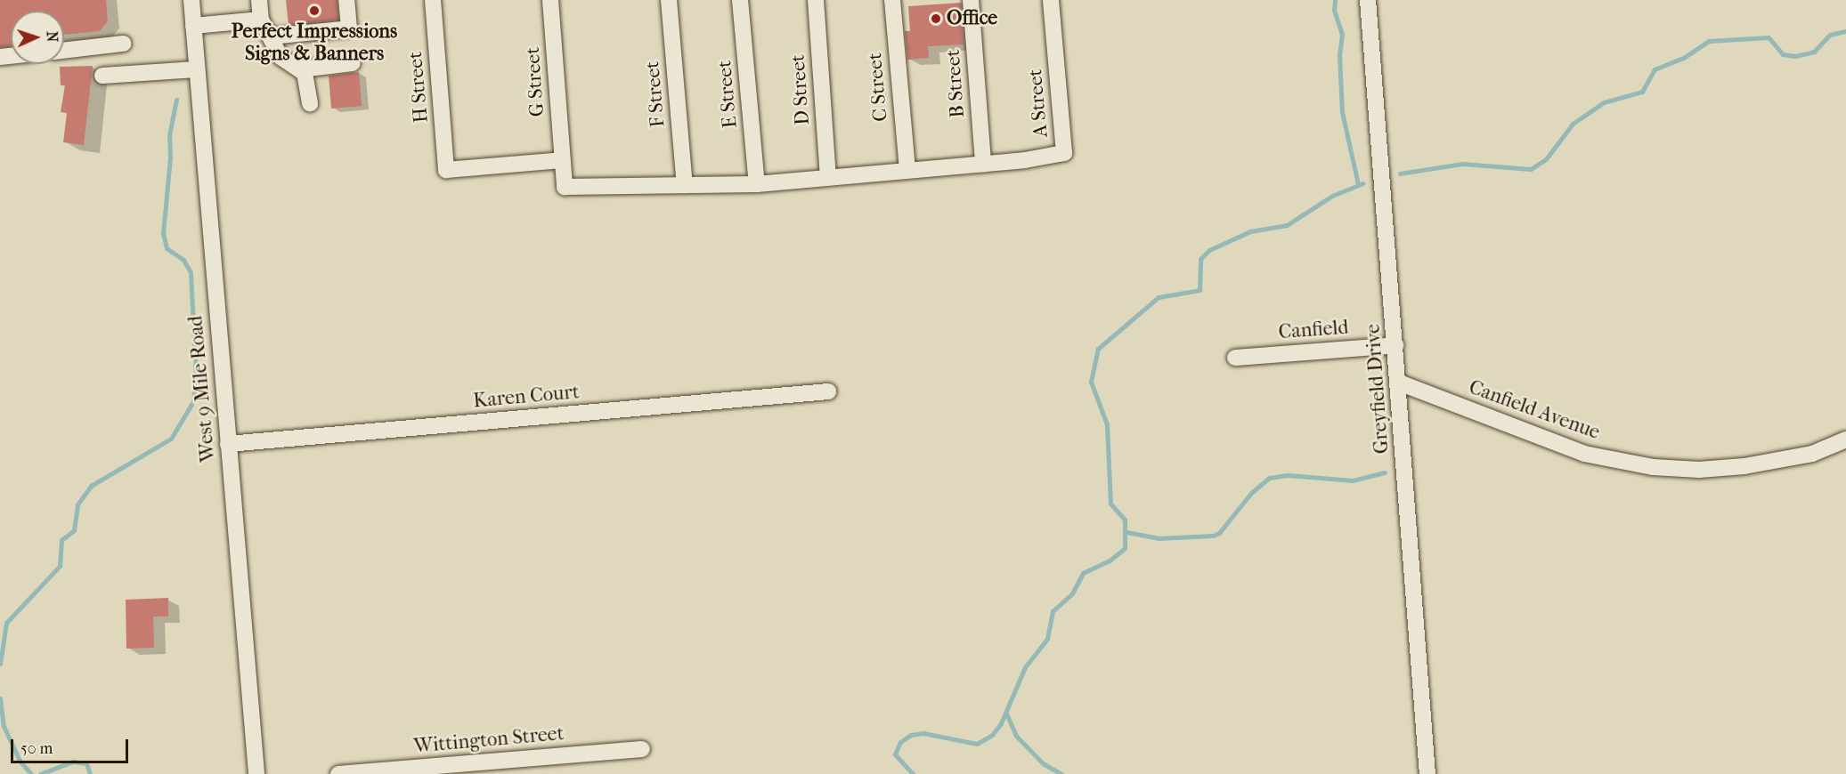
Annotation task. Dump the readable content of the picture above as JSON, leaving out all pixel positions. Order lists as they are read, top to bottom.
{
  "streets": {
    "street": [
      "G Street",
      "B Street",
      "H Street",
      "C Street",
      "D Street",
      "F Street",
      "E Street",
      "A Street",
      "Canfield",
      "West 9 Mile Road",
      "Greyfield Drive",
      "Karen Court",
      "Canfield Avenue",
      "Wittington Street"
    ]
  },
  "crossings": [
    ["G Street", "H Street"],
    ["G Street", "F Street"],
    ["B Street", "A Street"],
    ["Canfield", "Greyfield Drive"],
    ["West 9 Mile Road", "Karen Court"],
    ["Greyfield Drive", "Canfield Avenue"]
  ],
  "places": ["Perfect Impressions Signs & Banners", "Office"],
  "scale_bar": "50 m",
  "north": "right"
}
